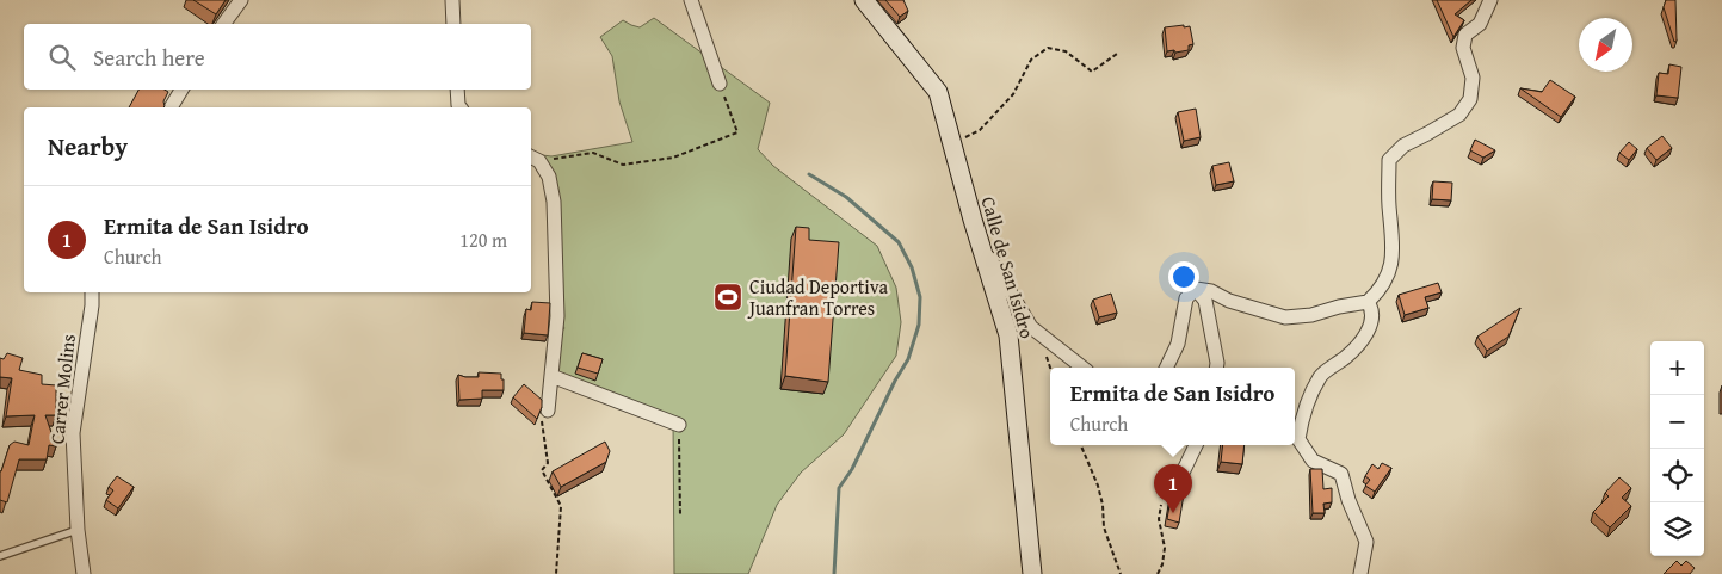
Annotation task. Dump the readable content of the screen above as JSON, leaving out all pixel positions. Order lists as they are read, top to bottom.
{
  "streets": {
    "street": ["Calle de San Isidro", "Carrer Molins"]
  },
  "places": {
    "sports": ["Ciudad Deportiva Juanfran Torres"]
  },
  "north": "bottom left",
  "page": {
    "search": "Search here",
    "heading": "Nearby",
    "list": [
      {
        "mark": "1",
        "name": "Ermita de San Isidro",
        "note": "Church",
        "value": "120 m"
      }
    ],
    "map_buttons": ["+", "−"],
    "popup": ["Ermita de San Isidro", "Church"],
    "pins": "1"
  }
}
